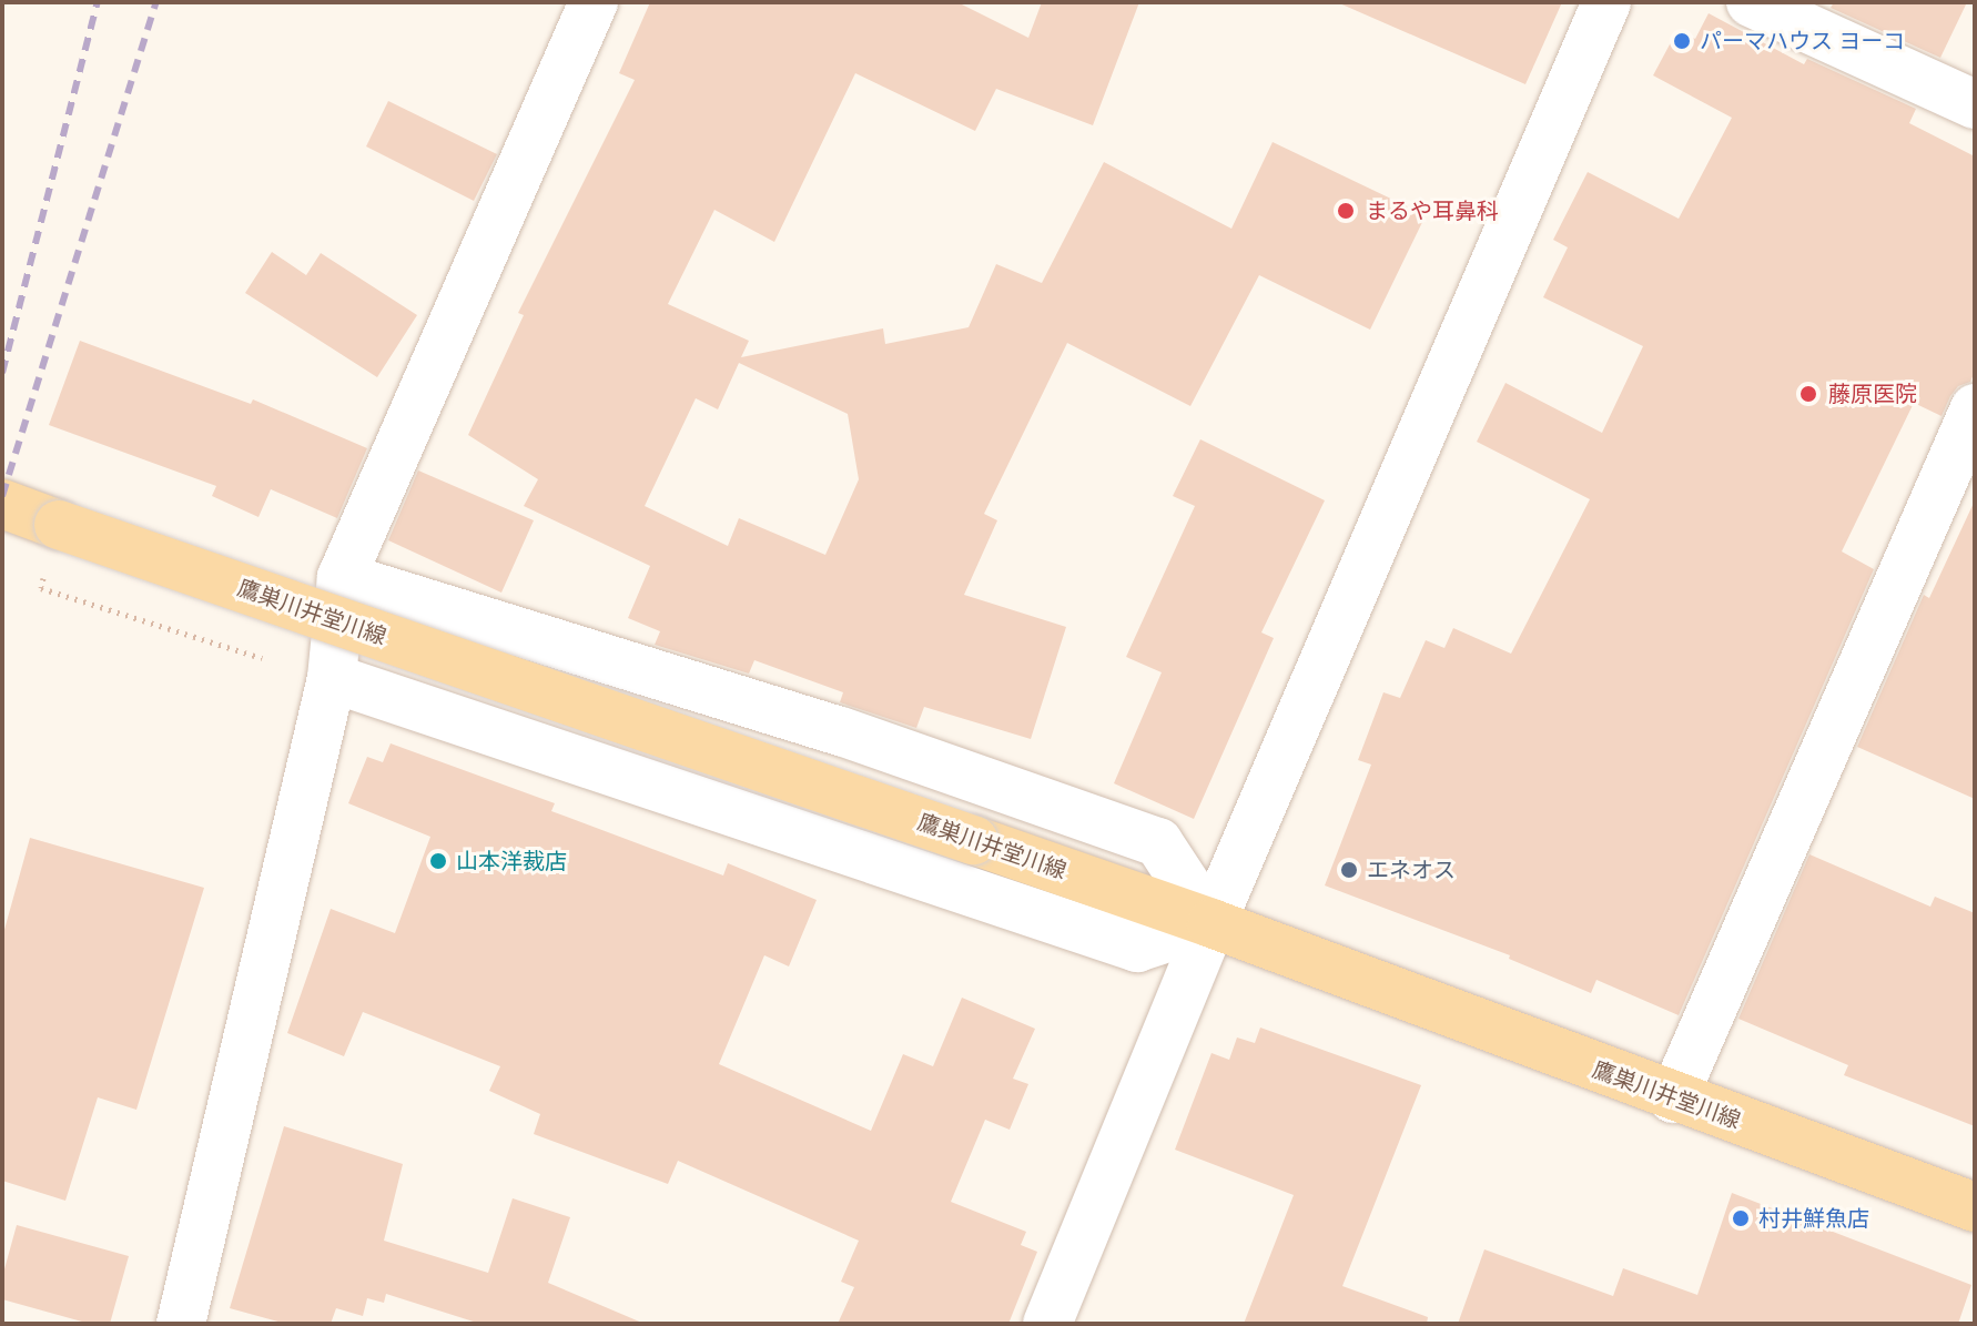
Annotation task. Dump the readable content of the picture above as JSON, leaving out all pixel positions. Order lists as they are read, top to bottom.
{
  "streets": {
    "main road": ["鷹巣川井堂川線"]
  },
  "places": [
    "パーマハウス ヨーコ",
    "まるや耳鼻科",
    "藤原医院",
    "山本洋裁店",
    "エネオス",
    "村井鮮魚店"
  ]
}
